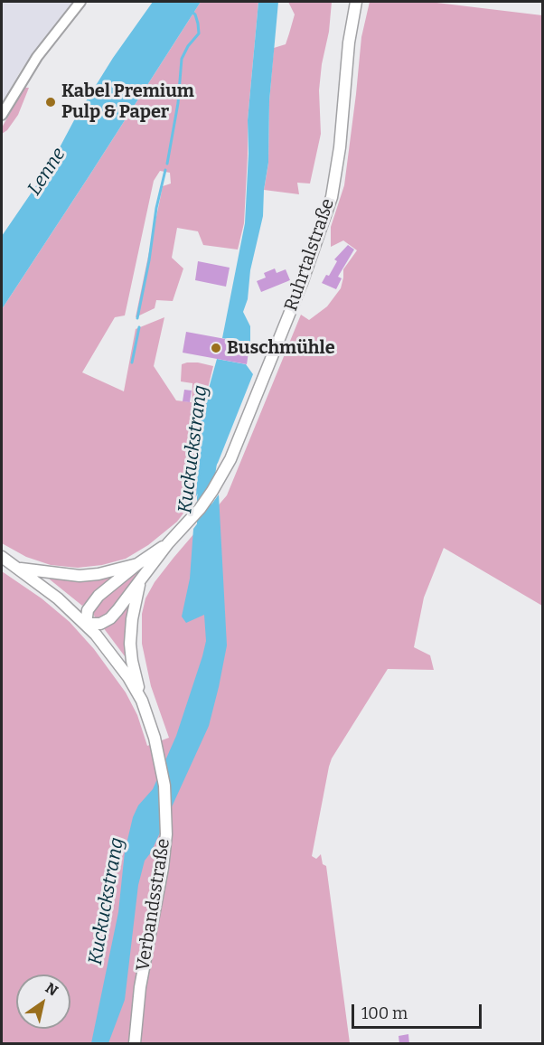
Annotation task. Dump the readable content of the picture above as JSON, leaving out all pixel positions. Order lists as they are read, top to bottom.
{
  "streets": {
    "main road": ["Ruhrtalstraße", "Verbandsstraße"]
  },
  "crossings": [
    ["Ruhrtalstraße", "Verbandsstraße"]
  ],
  "water": ["Lenne", "Kuckuckstrang"],
  "places": ["Kabel Premium Pulp & Paper", "Buschmühle"],
  "scale_bar": "100 m",
  "north": "top right"
}
